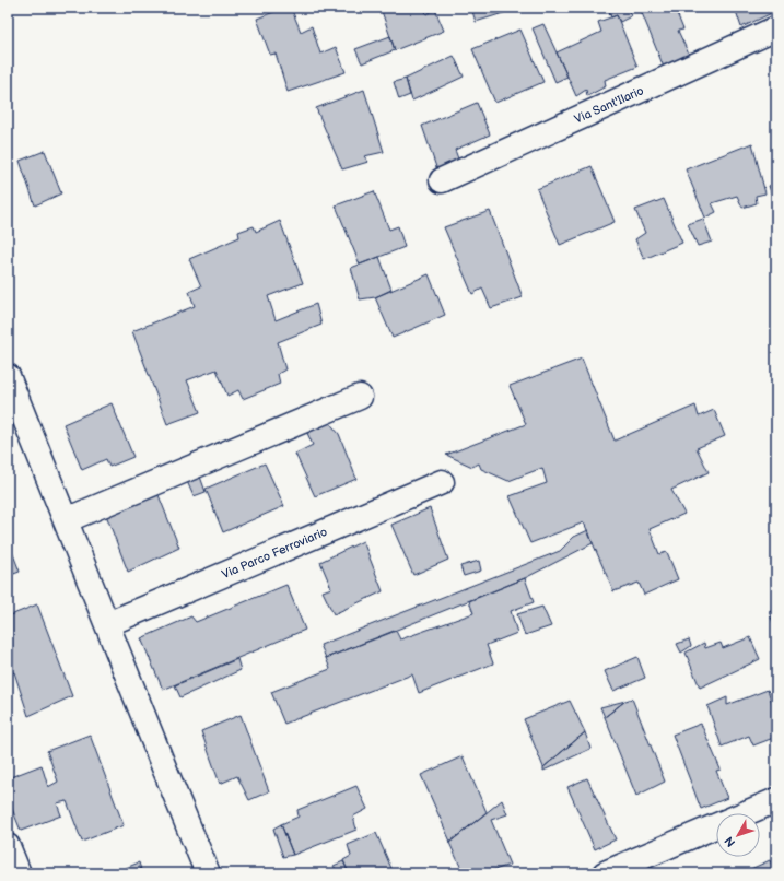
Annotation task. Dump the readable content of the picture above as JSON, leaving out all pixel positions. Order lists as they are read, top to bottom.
{
  "streets": {
    "street": ["Via Sant'Ilario", "Via Parco Ferroviario"]
  },
  "north": "bottom left"
}
